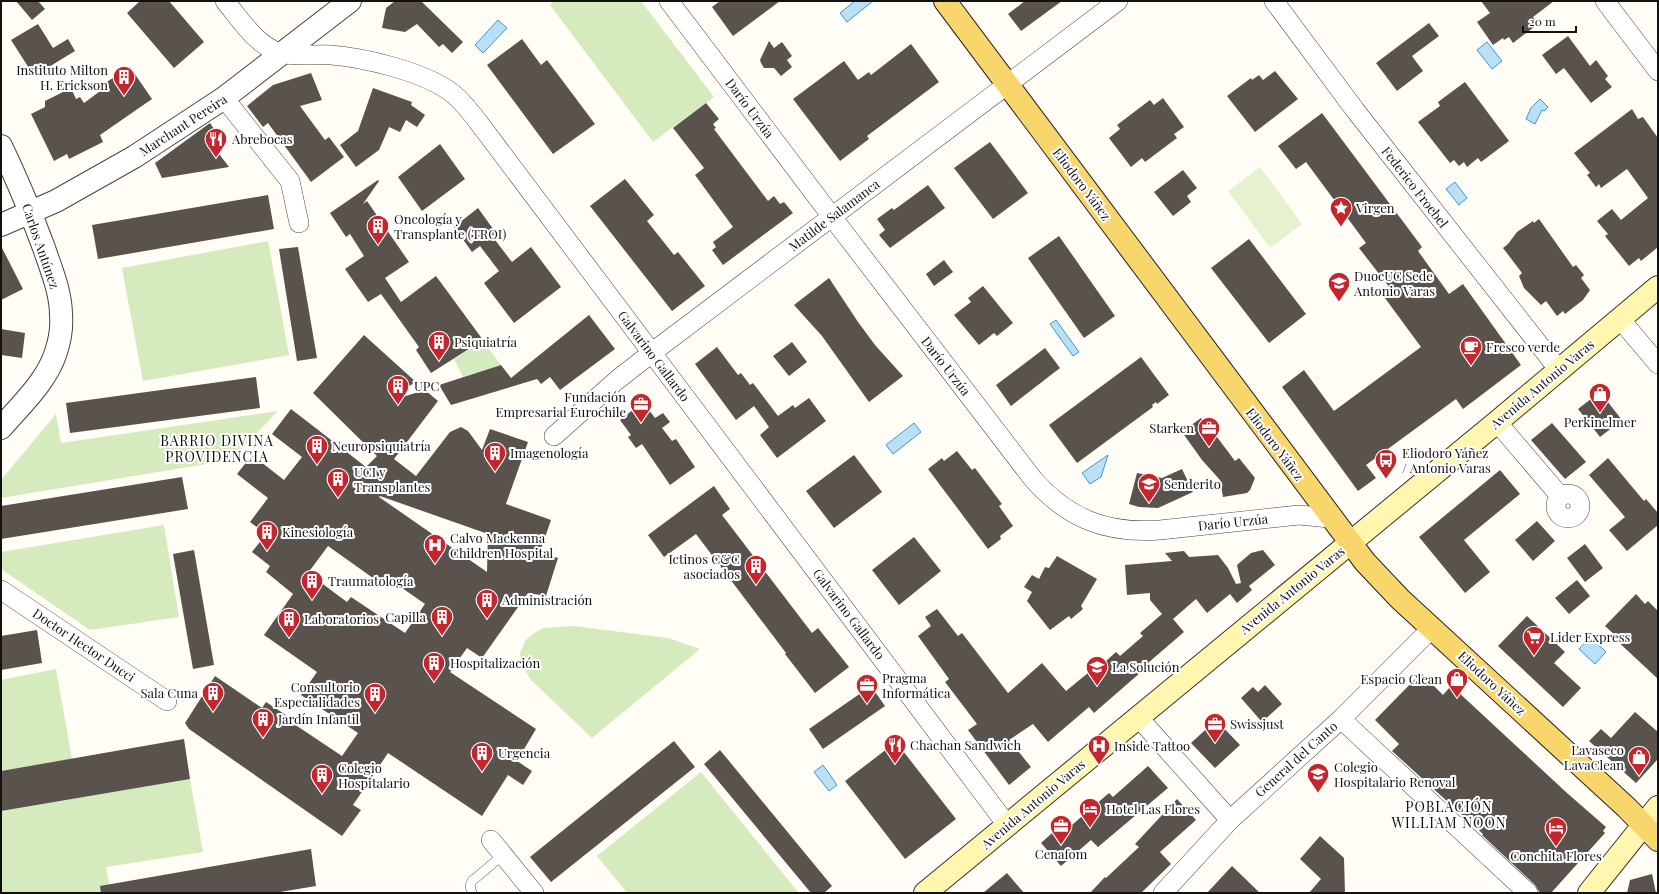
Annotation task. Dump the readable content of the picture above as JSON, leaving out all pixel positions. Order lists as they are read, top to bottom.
{
  "streets": {
    "main road": ["Eliodoro Yáñez", "Avenida Antonio Varas"],
    "street": [
      "Darío Urzúa",
      "Marchant Pereira",
      "Federico Froebel",
      "Matilde Salamanca",
      "Carlos Antúnez",
      "Galvarino Gallardo",
      "Doctor Hector Ducci",
      "General del Canto"
    ]
  },
  "crossings": [
    ["Darío Urzúa", "Eliodoro Yáñez"],
    ["Darío Urzúa", "Matilde Salamanca"],
    ["Marchant Pereira", "Carlos Antúnez"],
    ["Marchant Pereira", "Galvarino Gallardo"],
    ["Eliodoro Yáñez", "Matilde Salamanca"],
    ["Eliodoro Yáñez", "Avenida Antonio Varas"],
    ["Eliodoro Yáñez", "General del Canto"],
    ["Federico Froebel", "Avenida Antonio Varas"],
    ["Matilde Salamanca", "Galvarino Gallardo"],
    ["Galvarino Gallardo", "Avenida Antonio Varas"]
  ],
  "districts": ["BARRIO DIVINA PROVIDENCIA", "POBLACIÓN WILLIAM NOON"],
  "places": {
    "building": [
      "Instituto Milton H. Erickson",
      "Oncología y Transplante (TROI)",
      "Psiquiatría",
      "UPC",
      "Neuropsiquiatría",
      "Imagenología",
      "UCI y Transplantes",
      "Kinesiología",
      "Ictinos C&C asociados",
      "Traumatología",
      "Administración",
      "Capilla",
      "Laboratorios",
      "Hospitalización",
      "Sala Cuna",
      "Consultorio Especialidades",
      "Jardín Infantil",
      "Urgencia",
      "Colegio Hospitalario"
    ],
    "restaurant": ["Abrebocas", "Chachan Sandwich"],
    "place": ["Virgen"],
    "school or university": [
      "DuocUC Sede Antonio Varas",
      "Senderito",
      "La Solución",
      "Colegio Hospitalario Renoval"
    ],
    "cafe": ["Fresco verde"],
    "shop": ["Perkinelmer", "Espacio Clean", "Lavaseco LavaClean"],
    "office": [
      "Fundación Empresarial Eurochile",
      "Starken",
      "Pragma Informática",
      "Swissjust",
      "Cenafom"
    ],
    "bus stop": ["Eliodoro Yáñez / Antonio Varas"],
    "hospital": ["Calvo Mackenna Children Hospital", "Inside Tattoo"],
    "supermarket": ["Lider Express"],
    "hotel": ["Hotel Las Flores", "Conchita Flores"]
  },
  "scale_bar": "20 m"
}
